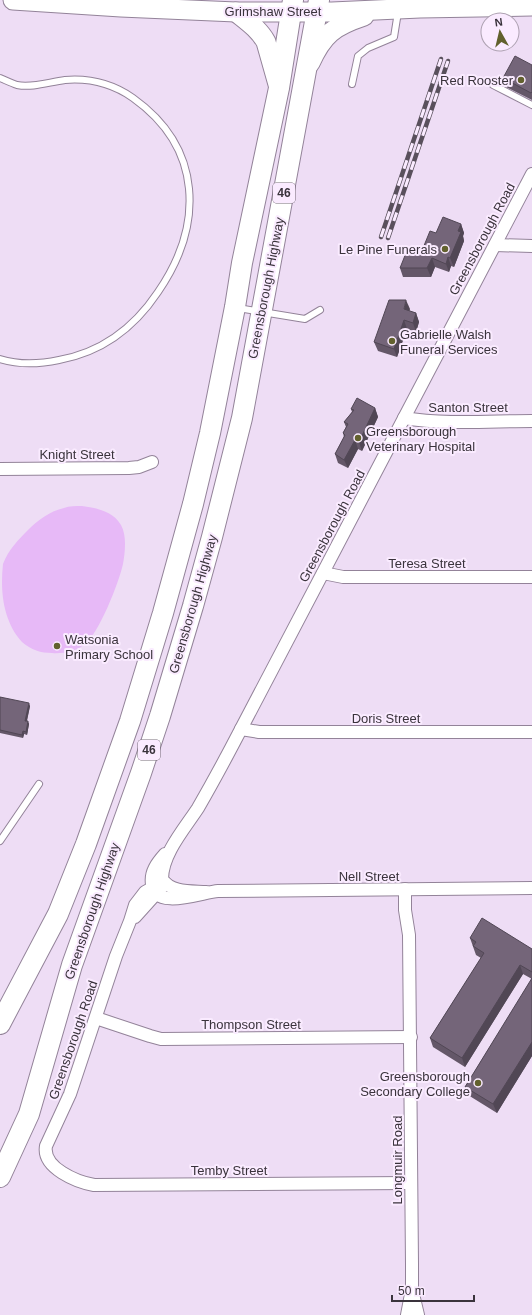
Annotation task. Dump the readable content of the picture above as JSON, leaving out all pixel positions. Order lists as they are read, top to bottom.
{
  "streets": {
    "highway": ["46", "Greensborough Highway"],
    "main road": ["Grimshaw Street"],
    "street": [
      "Greensborough Road",
      "Santon Street",
      "Knight Street",
      "Teresa Street",
      "Doris Street",
      "Nell Street",
      "Thompson Street",
      "Longmuir Road",
      "Temby Street"
    ]
  },
  "crossings": [
    ["Grimshaw Street", "Greensborough Highway"],
    ["Greensborough Road", "Santon Street"],
    ["Greensborough Road", "Teresa Street"],
    ["Greensborough Road", "Doris Street"],
    ["Greensborough Road", "Nell Street"],
    ["Greensborough Road", "Thompson Street"],
    ["Greensborough Road", "Temby Street"],
    ["Nell Street", "Longmuir Road"],
    ["Thompson Street", "Longmuir Road"],
    ["Longmuir Road", "Temby Street"]
  ],
  "places": [
    "Red Rooster",
    "Le Pine Funerals",
    "Gabrielle Walsh Funeral Services",
    "Greensborough Veterinary Hospital",
    "Watsonia Primary School",
    "Greensborough Secondary College"
  ],
  "scale_bar": "50 m",
  "north": "top"
}
